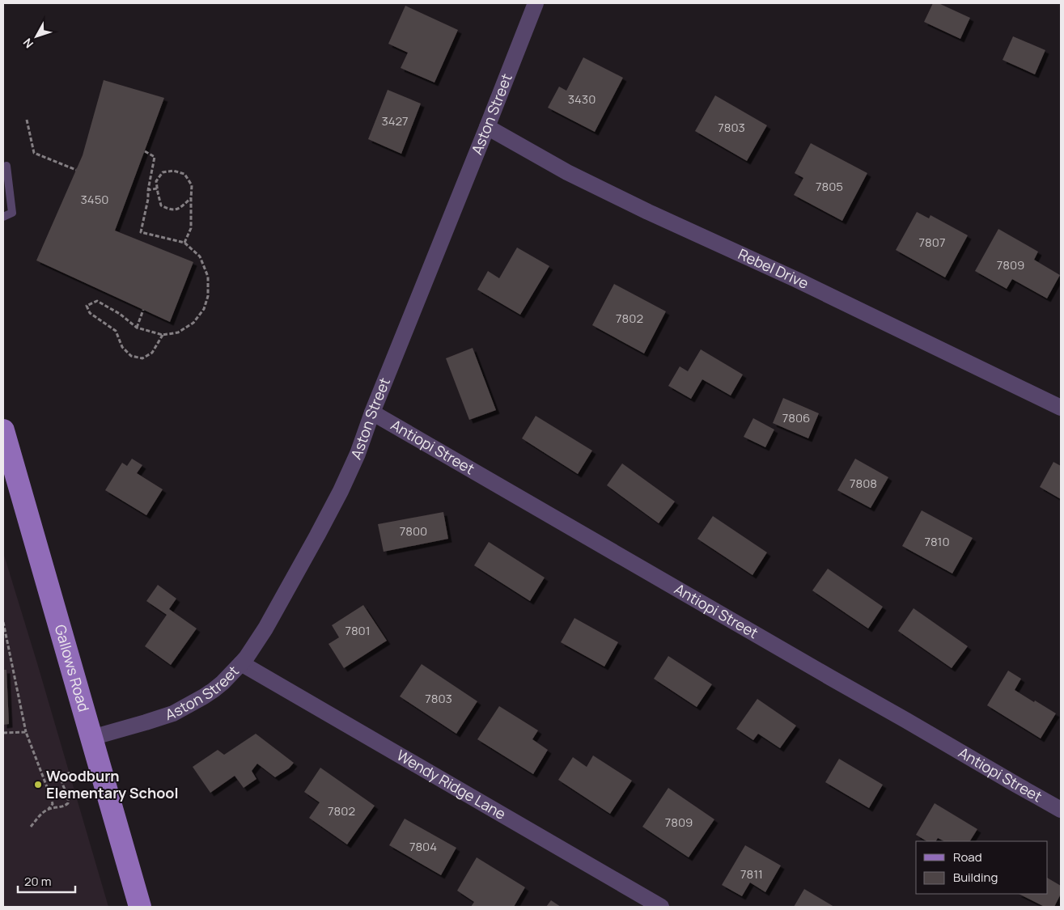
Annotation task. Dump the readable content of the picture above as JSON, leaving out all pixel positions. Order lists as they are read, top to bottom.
{
  "streets": {
    "main road": ["Gallows Road"],
    "street": [
      "Aston Street",
      "Rebel Drive",
      "Antiopi Street",
      "Wendy Ridge Lane"
    ]
  },
  "crossings": [
    ["Aston Street", "Rebel Drive"],
    ["Aston Street", "Antiopi Street"],
    ["Aston Street", "Gallows Road"],
    ["Aston Street", "Wendy Ridge Lane"]
  ],
  "places": ["Woodburn Elementary School"],
  "house_numbers": [
    "3430",
    "3427",
    "7803",
    "7805",
    "3450",
    "7807",
    "7809",
    "7802",
    "7806",
    "7808",
    "7800",
    "7810",
    "7801",
    "7803",
    "7802",
    "7809",
    "7804",
    "7811"
  ],
  "legend": ["Road", "Building"],
  "scale_bar": "20 m",
  "north": "bottom left"
}
